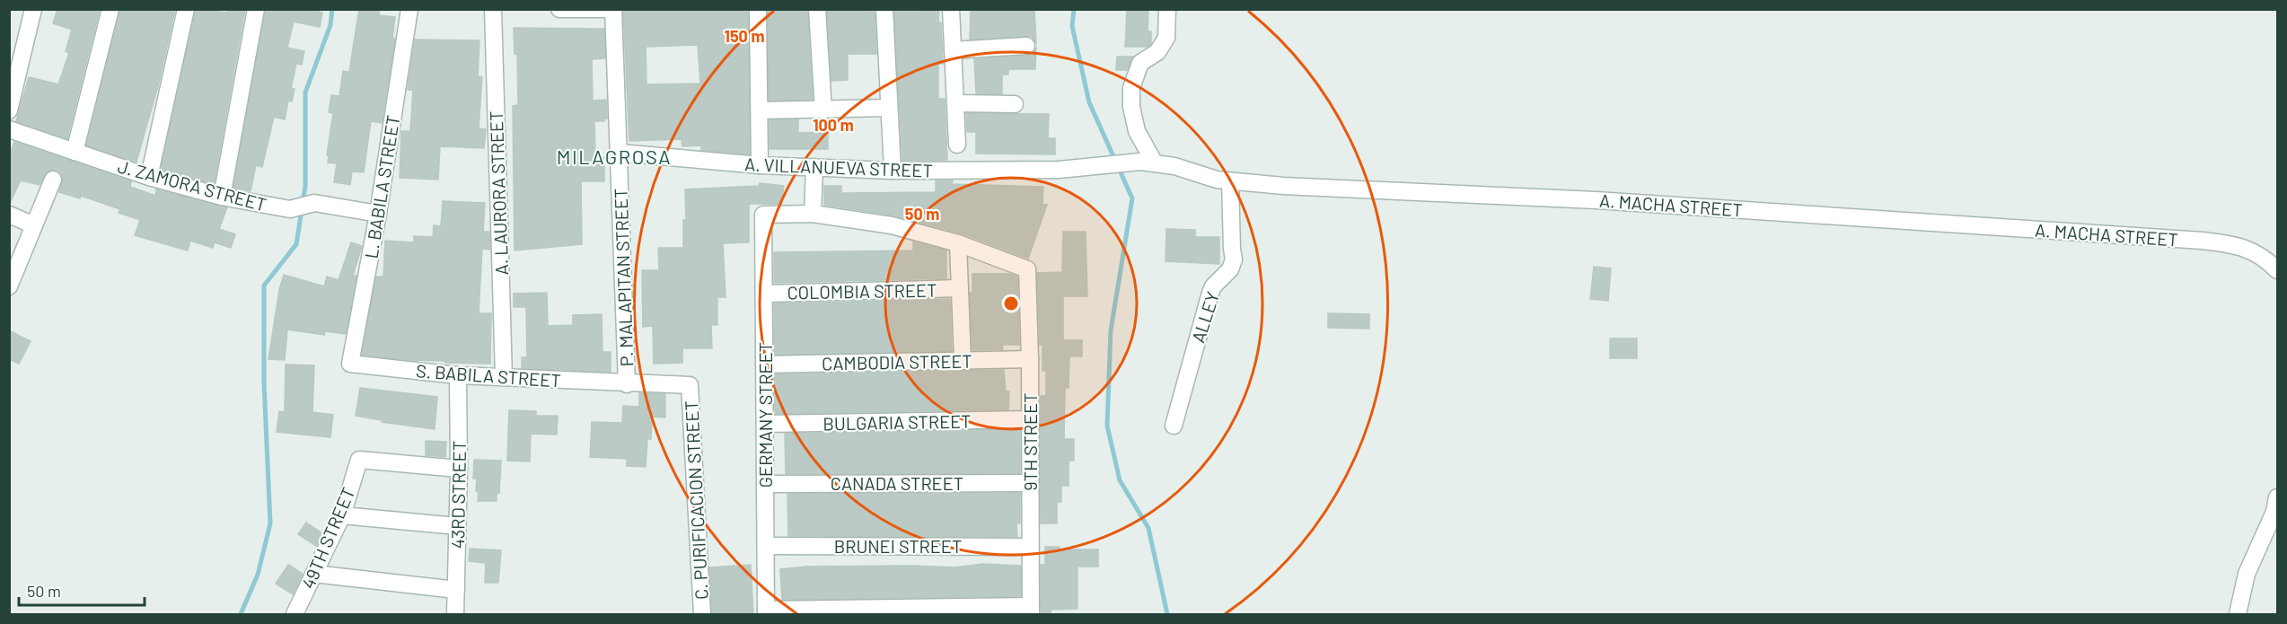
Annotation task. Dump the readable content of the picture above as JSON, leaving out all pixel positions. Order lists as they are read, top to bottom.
{
  "streets": {
    "street": [
      "A. VILLANUEVA STREET",
      "J. ZAMORA STREET",
      "L. BABILA STREET",
      "A. LAURORA STREET",
      "A. MACHA STREET",
      "P. MALAPITAN STREET",
      "COLOMBIA STREET",
      "ALLEY",
      "CAMBODIA STREET",
      "S. BABILA STREET",
      "GERMANY STREET",
      "BULGARIA STREET",
      "9TH STREET",
      "CANADA STREET",
      "43RD STREET",
      "C. PURIFICACION STREET",
      "49TH STREET",
      "BRUNEI STREET"
    ]
  },
  "crossings": [
    ["A. VILLANUEVA STREET", "A. MACHA STREET"],
    ["A. VILLANUEVA STREET", "P. MALAPITAN STREET"],
    ["J. ZAMORA STREET", "L. BABILA STREET"],
    ["L. BABILA STREET", "S. BABILA STREET"],
    ["A. LAURORA STREET", "S. BABILA STREET"],
    ["A. MACHA STREET", "ALLEY"],
    ["P. MALAPITAN STREET", "S. BABILA STREET"],
    ["COLOMBIA STREET", "GERMANY STREET"],
    ["CAMBODIA STREET", "GERMANY STREET"],
    ["CAMBODIA STREET", "9TH STREET"],
    ["S. BABILA STREET", "43RD STREET"],
    ["S. BABILA STREET", "C. PURIFICACION STREET"],
    ["GERMANY STREET", "BULGARIA STREET"],
    ["GERMANY STREET", "CANADA STREET"],
    ["GERMANY STREET", "BRUNEI STREET"],
    ["BULGARIA STREET", "9TH STREET"],
    ["9TH STREET", "CANADA STREET"],
    ["9TH STREET", "BRUNEI STREET"],
    ["43RD STREET", "49TH STREET"]
  ],
  "districts": ["MILAGROSA"],
  "scale_bar": "50 m",
  "rings": ["150 m", "100 m", "50 m"]
}
